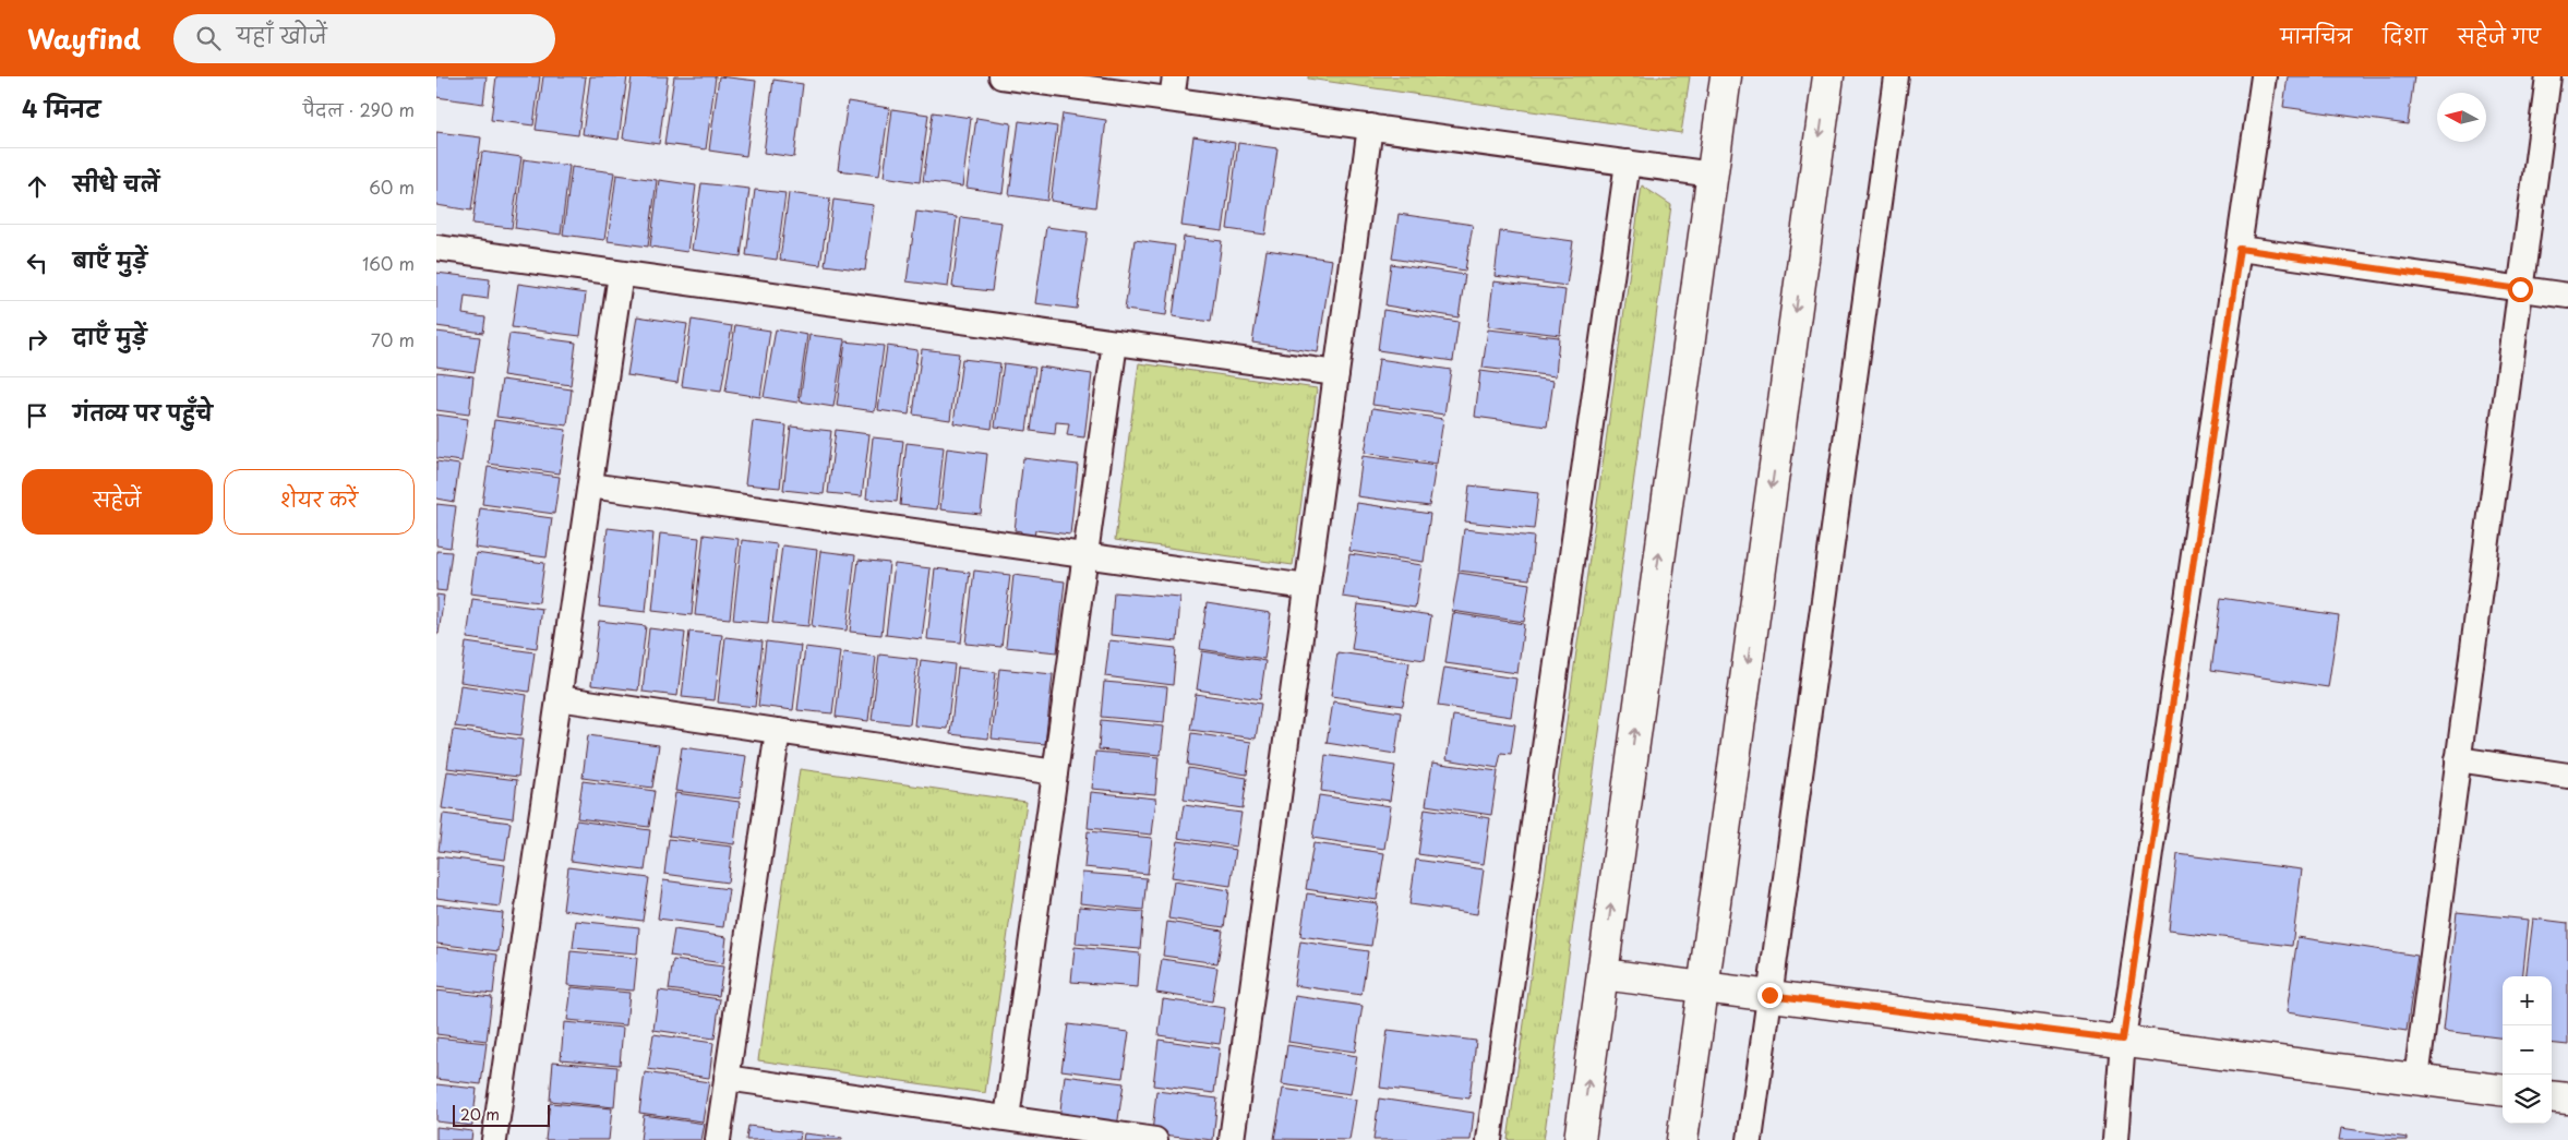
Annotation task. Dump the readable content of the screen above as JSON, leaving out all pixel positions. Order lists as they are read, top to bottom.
{
  "scale_bar": "20 m",
  "north": "left",
  "page": {
    "header": "Wayfind",
    "search": "यहाँ खोजें",
    "nav": ["मानचित्र", "दिशा", "सहेजे गए"],
    "heading": ["4 मिनट", "पैदल · 290 m"],
    "list": [
      ["सीधे चलें", "60 m"],
      ["बाएँ मुड़ें", "160 m"],
      ["दाएँ मुड़ें", "70 m"],
      "गंतव्य पर पहुँचे"
    ],
    "buttons": ["सहेजें", "शेयर करें"],
    "map_buttons": ["+", "−"],
    "scale": "20 m"
  }
}
